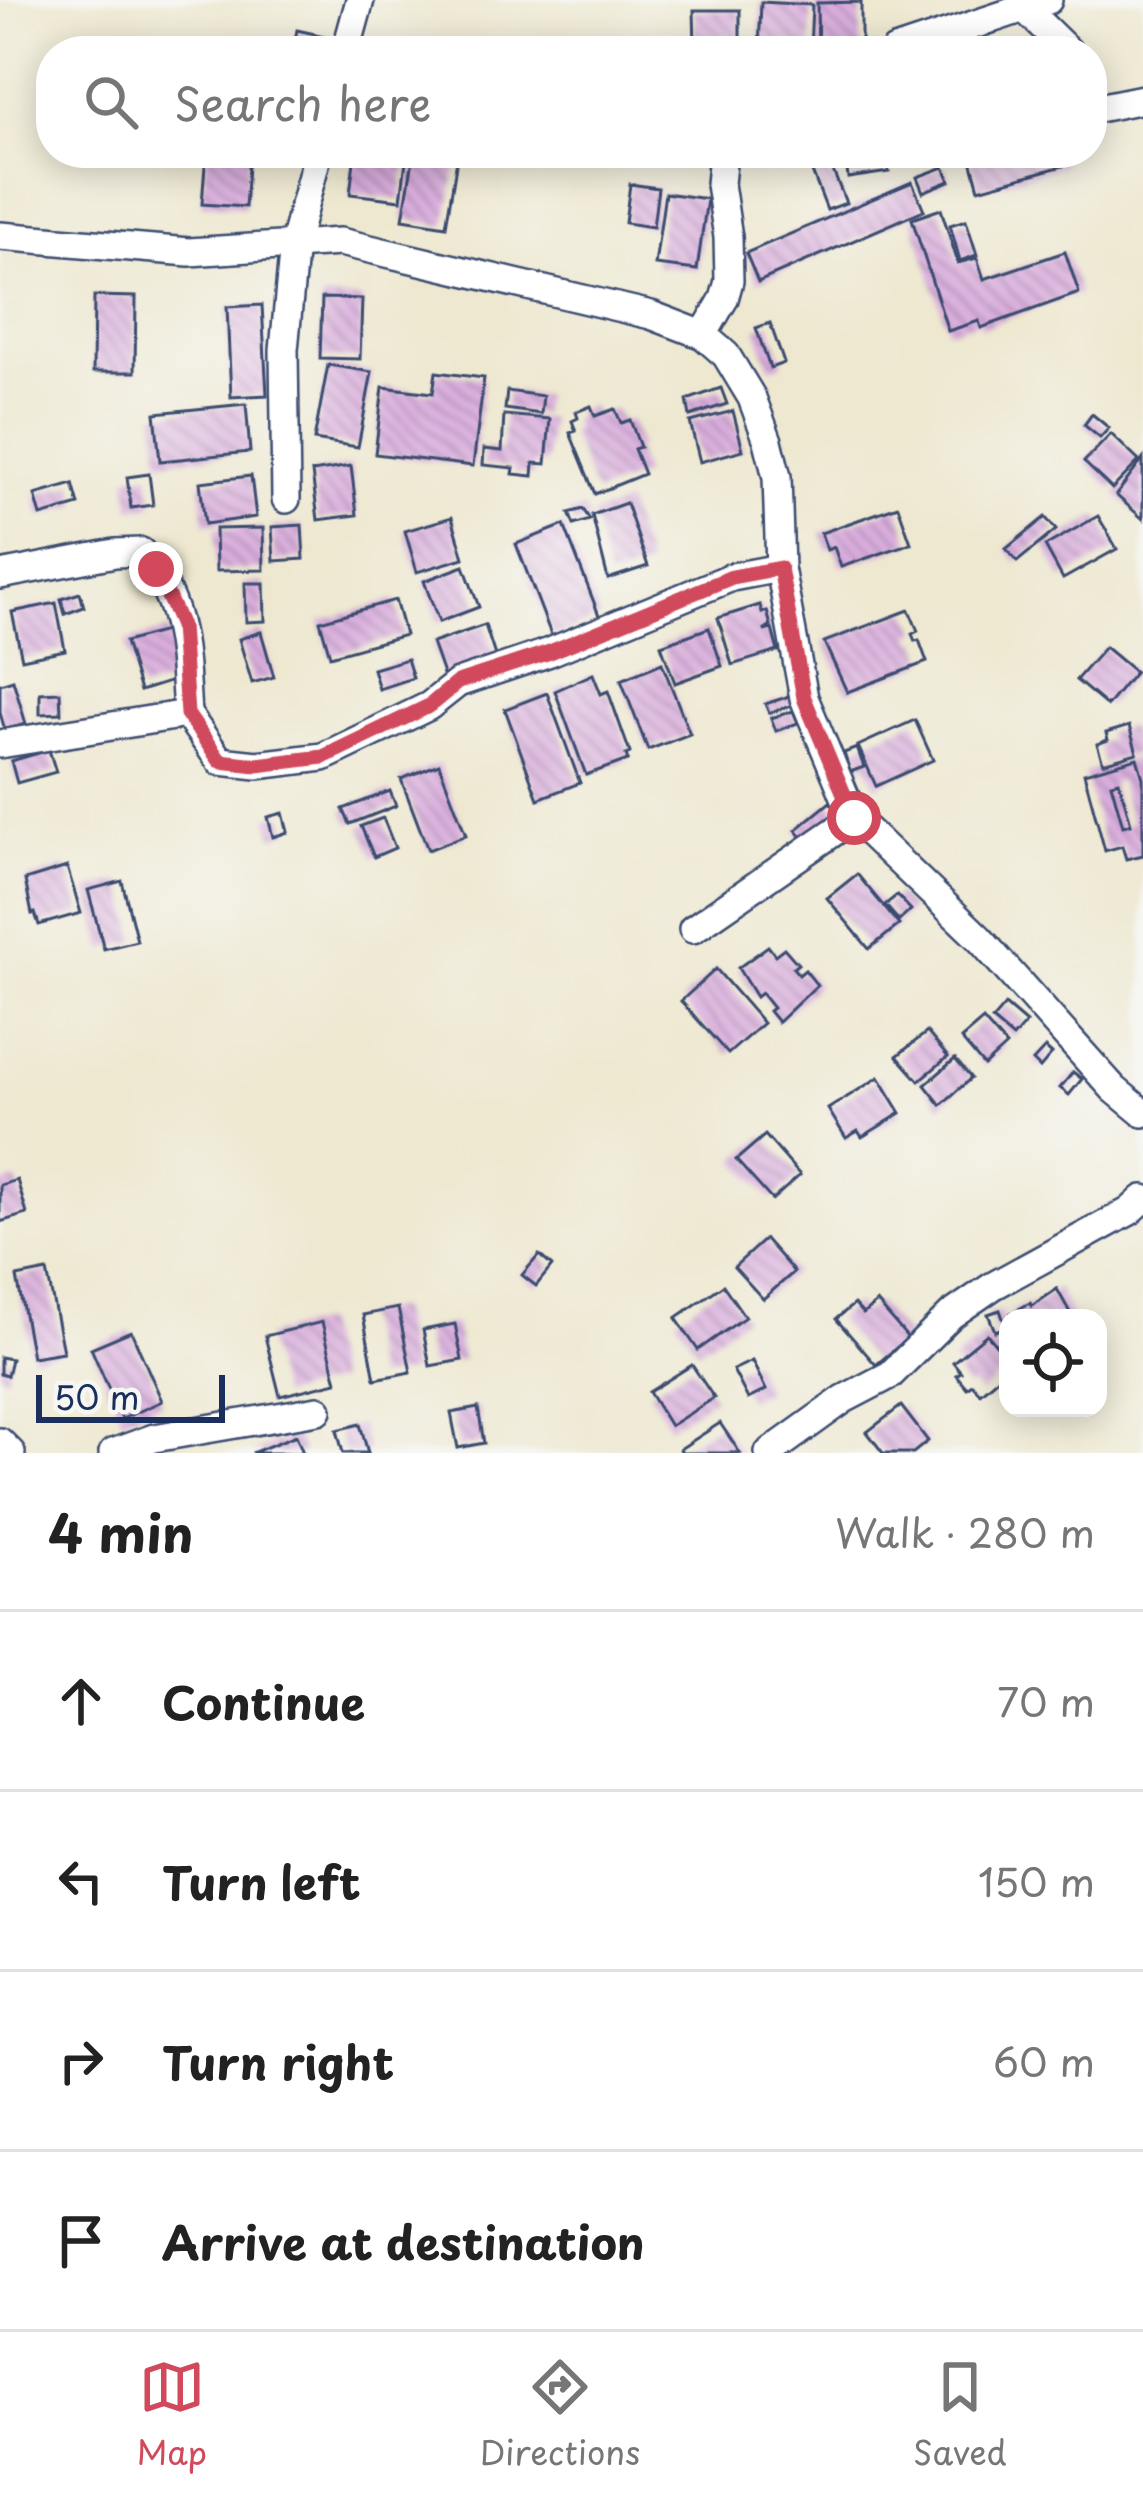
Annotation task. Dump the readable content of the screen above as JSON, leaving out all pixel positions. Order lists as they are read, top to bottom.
{
  "scale_bar": "50 m",
  "page": {
    "search": "Search here",
    "scale": "50 m",
    "heading": ["4 min", "Walk · 280 m"],
    "list": [
      ["Continue", "70 m"],
      ["Turn left", "150 m"],
      ["Turn right", "60 m"],
      "Arrive at destination"
    ],
    "nav": ["Map", "Directions", "Saved"]
  }
}
